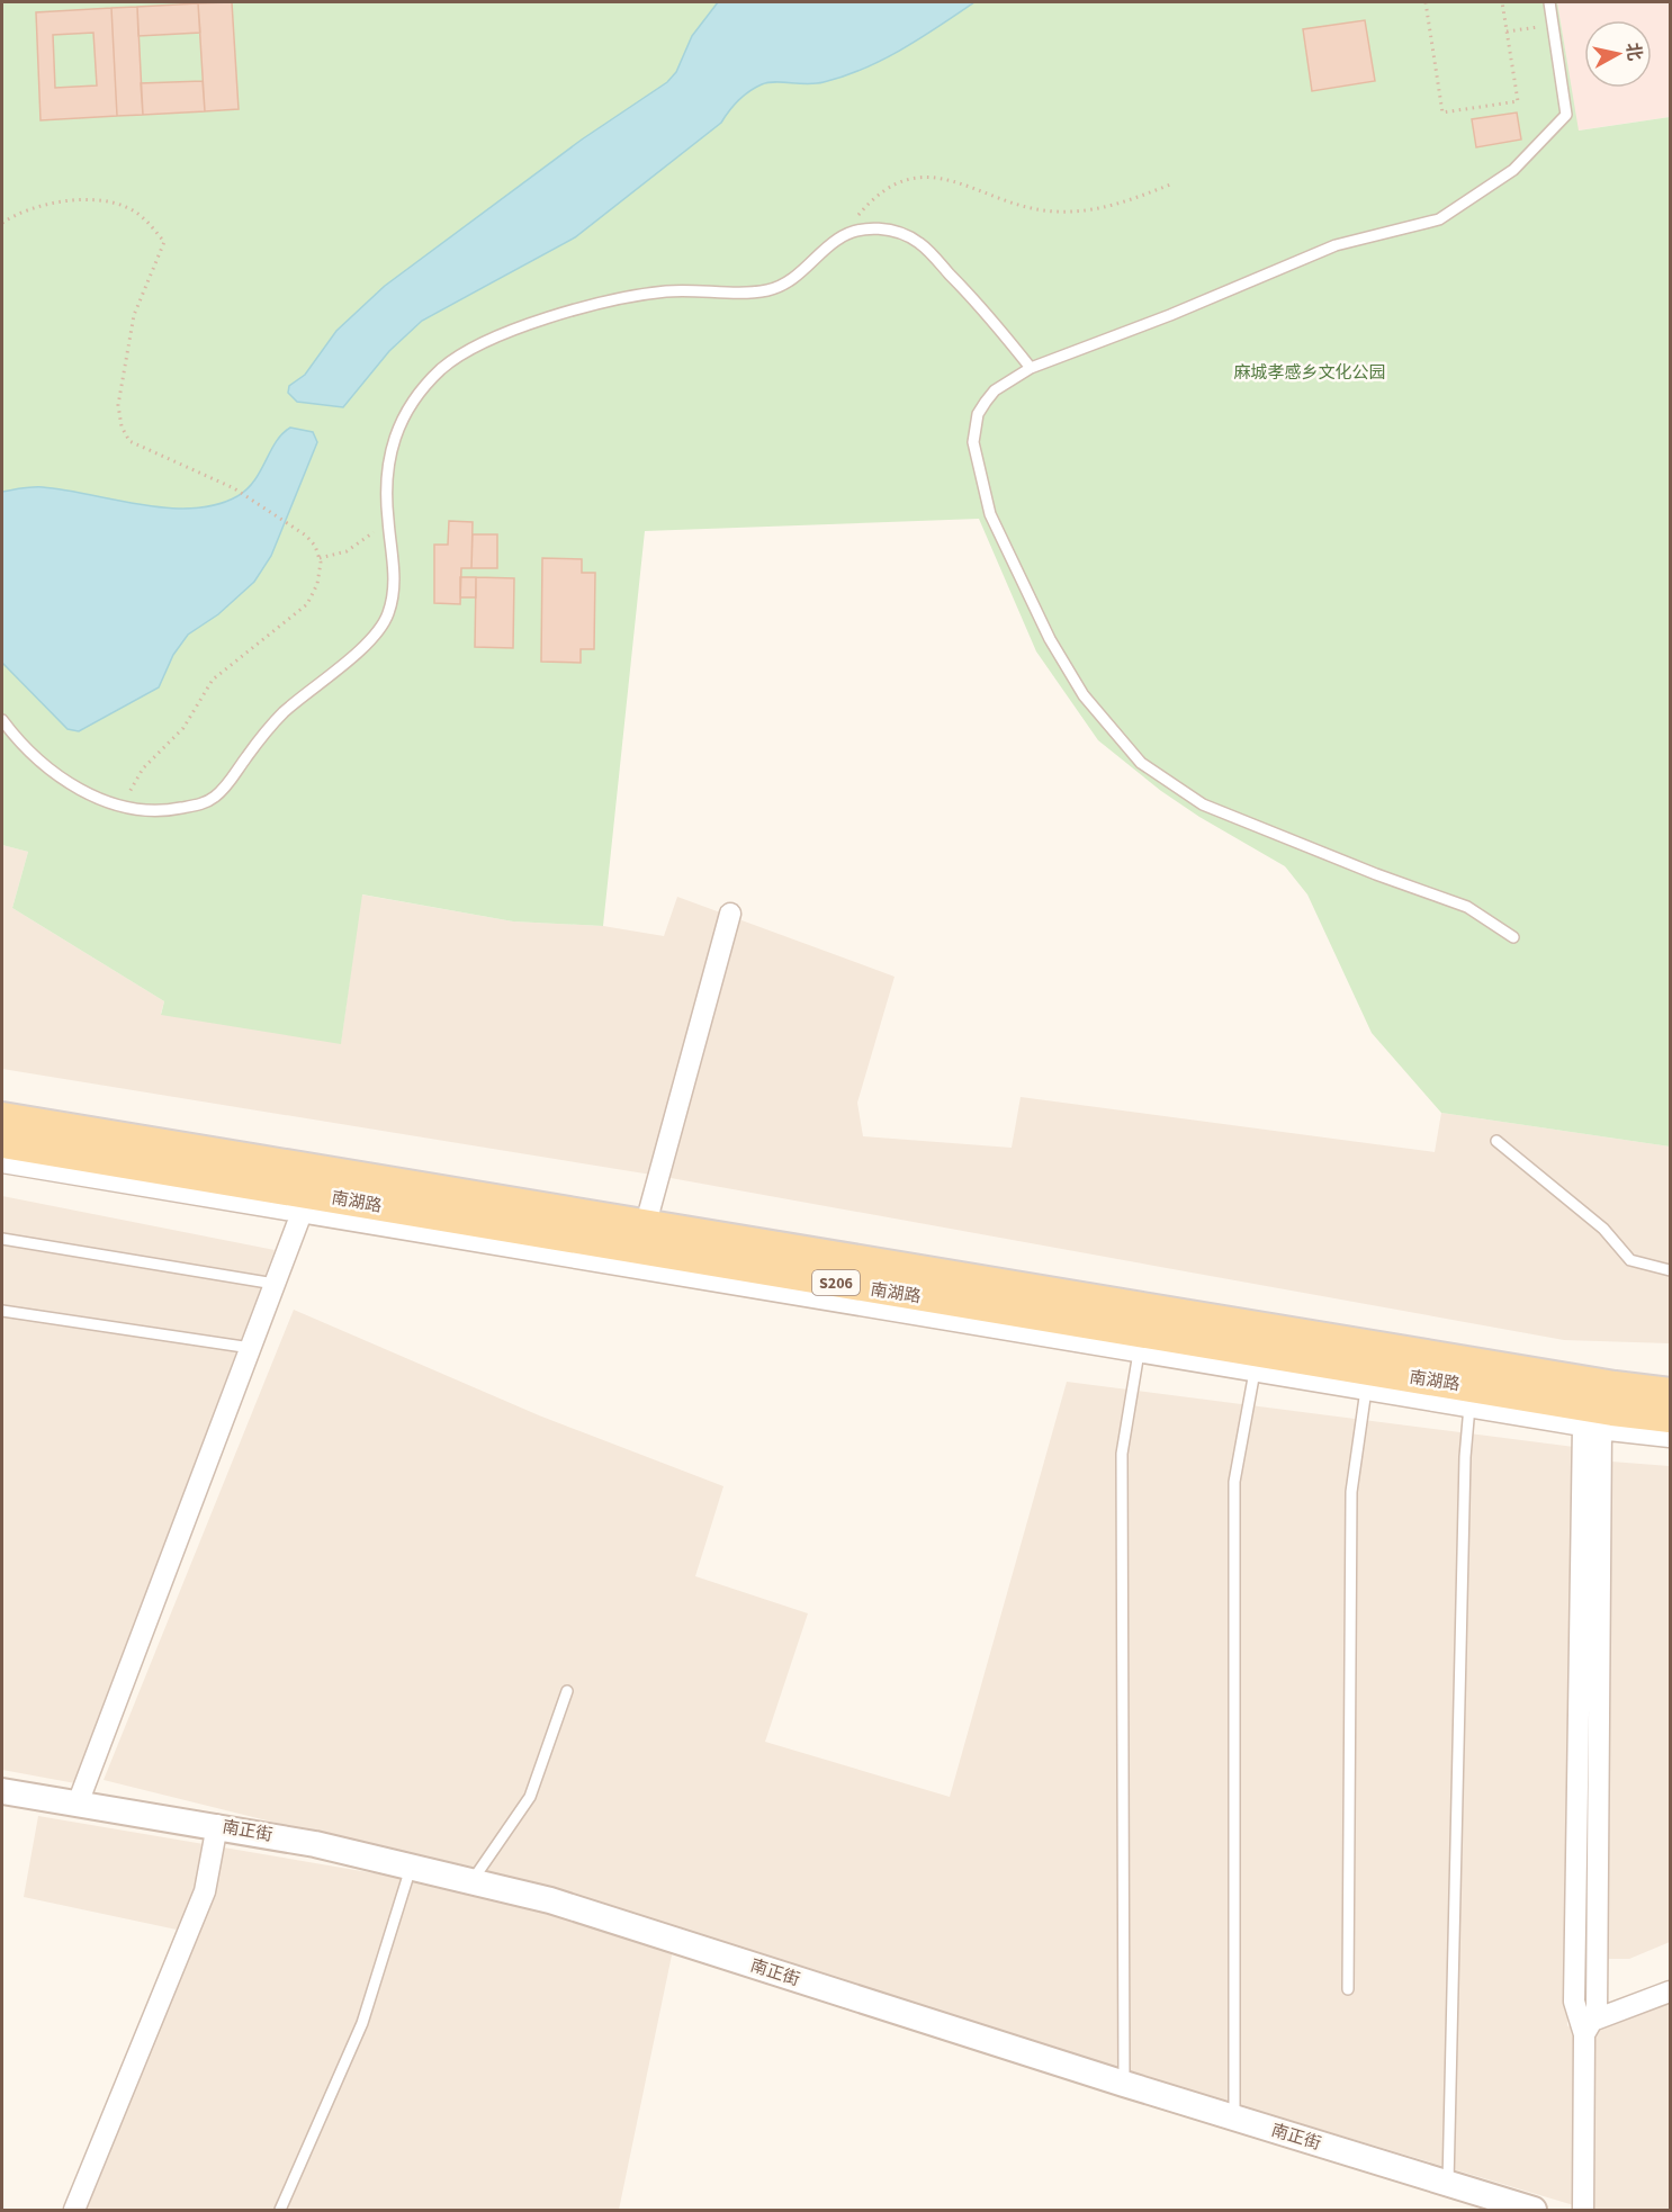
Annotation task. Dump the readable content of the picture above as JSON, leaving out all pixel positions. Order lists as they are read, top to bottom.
{
  "streets": {
    "main road": ["南湖路", "S206"],
    "street": ["南正街"]
  },
  "parks": ["麻城孝感乡文化公园"],
  "north": "right"
}
